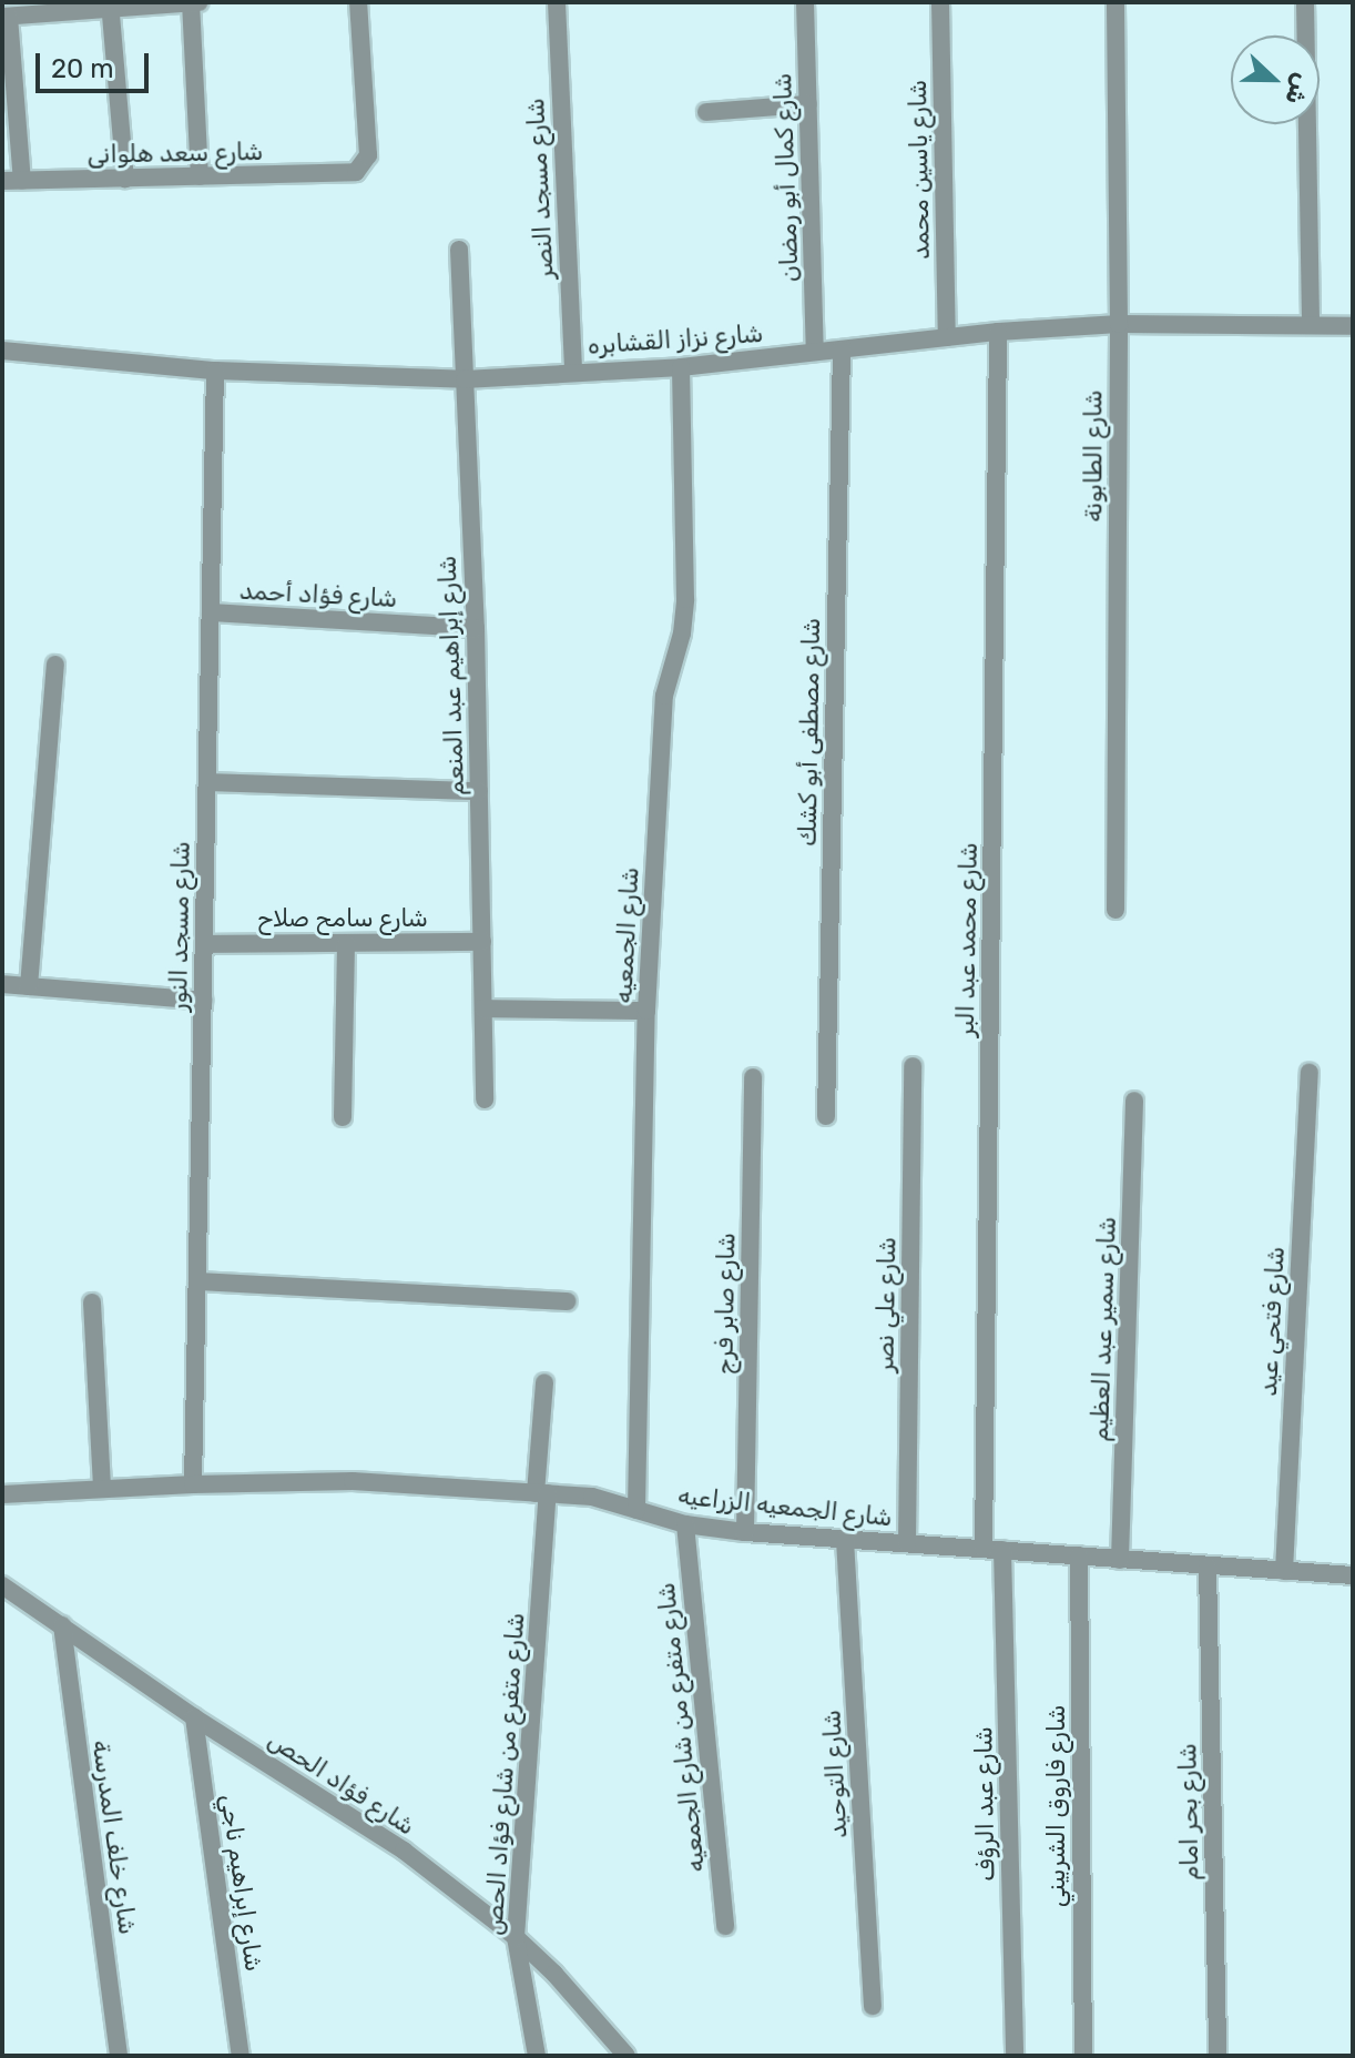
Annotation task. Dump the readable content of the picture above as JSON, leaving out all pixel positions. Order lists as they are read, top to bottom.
{
  "streets": {
    "street": [
      "شارع سعد هلوانى",
      "شارع ياسين محمد",
      "شارع كمال أبو رمضان",
      "شارع مسجد النصر",
      "شارع نزاز القشابره",
      "شارع الطابونة",
      "شارع فؤاد أحمد",
      "شارع إبراهيم عبد المنعم",
      "شارع مصطفى أبو كشك",
      "شارع سامح صلاح",
      "شارع مسجد النور",
      "شارع الجمعيه",
      "شارع محمد عبد البر",
      "شارع صابر فرج",
      "شارع علي نصر",
      "شارع فتحي عيد",
      "شارع سمير عبد العظيم",
      "شارع الجمعيه الزراعيه",
      "شارع متفرع من شارع الجمعيه",
      "شارع متفرع من شارع فؤاد الحص",
      "شارع التوحيد",
      "شارع فؤاد الحص",
      "شارع عبد الرؤف",
      "شارع فاروق الشربيني",
      "شارع بحر امام",
      "شارع خلف المدرسة",
      "شارع إبراهيم ناجي"
    ]
  },
  "crossings": [
    ["شارع ياسين محمد", "شارع نزاز القشابره"],
    ["شارع كمال أبو رمضان", "شارع نزاز القشابره"],
    ["شارع مسجد النصر", "شارع نزاز القشابره"],
    ["شارع نزاز القشابره", "شارع الطابونة"],
    ["شارع نزاز القشابره", "شارع إبراهيم عبد المنعم"],
    ["شارع نزاز القشابره", "شارع مصطفى أبو كشك"],
    ["شارع نزاز القشابره", "شارع مسجد النور"],
    ["شارع نزاز القشابره", "شارع الجمعيه"],
    ["شارع نزاز القشابره", "شارع محمد عبد البر"],
    ["شارع فؤاد أحمد", "شارع إبراهيم عبد المنعم"],
    ["شارع فؤاد أحمد", "شارع مسجد النور"],
    ["شارع إبراهيم عبد المنعم", "شارع سامح صلاح"],
    ["شارع سامح صلاح", "شارع مسجد النور"],
    ["شارع مسجد النور", "شارع الجمعيه الزراعيه"],
    ["شارع الجمعيه", "شارع الجمعيه الزراعيه"],
    ["شارع محمد عبد البر", "شارع الجمعيه الزراعيه"],
    ["شارع محمد عبد البر", "شارع عبد الرؤف"],
    ["شارع صابر فرج", "شارع الجمعيه الزراعيه"],
    ["شارع علي نصر", "شارع الجمعيه الزراعيه"],
    ["شارع فتحي عيد", "شارع الجمعيه الزراعيه"],
    ["شارع سمير عبد العظيم", "شارع الجمعيه الزراعيه"],
    ["شارع الجمعيه الزراعيه", "شارع متفرع من شارع الجمعيه"],
    ["شارع الجمعيه الزراعيه", "شارع متفرع من شارع فؤاد الحص"],
    ["شارع الجمعيه الزراعيه", "شارع التوحيد"],
    ["شارع الجمعيه الزراعيه", "شارع عبد الرؤف"],
    ["شارع الجمعيه الزراعيه", "شارع فاروق الشربيني"],
    ["شارع الجمعيه الزراعيه", "شارع بحر امام"],
    ["شارع متفرع من شارع فؤاد الحص", "شارع فؤاد الحص"],
    ["شارع فؤاد الحص", "شارع خلف المدرسة"],
    ["شارع فؤاد الحص", "شارع إبراهيم ناجي"]
  ],
  "scale_bar": "20 m",
  "north": "right"
}
